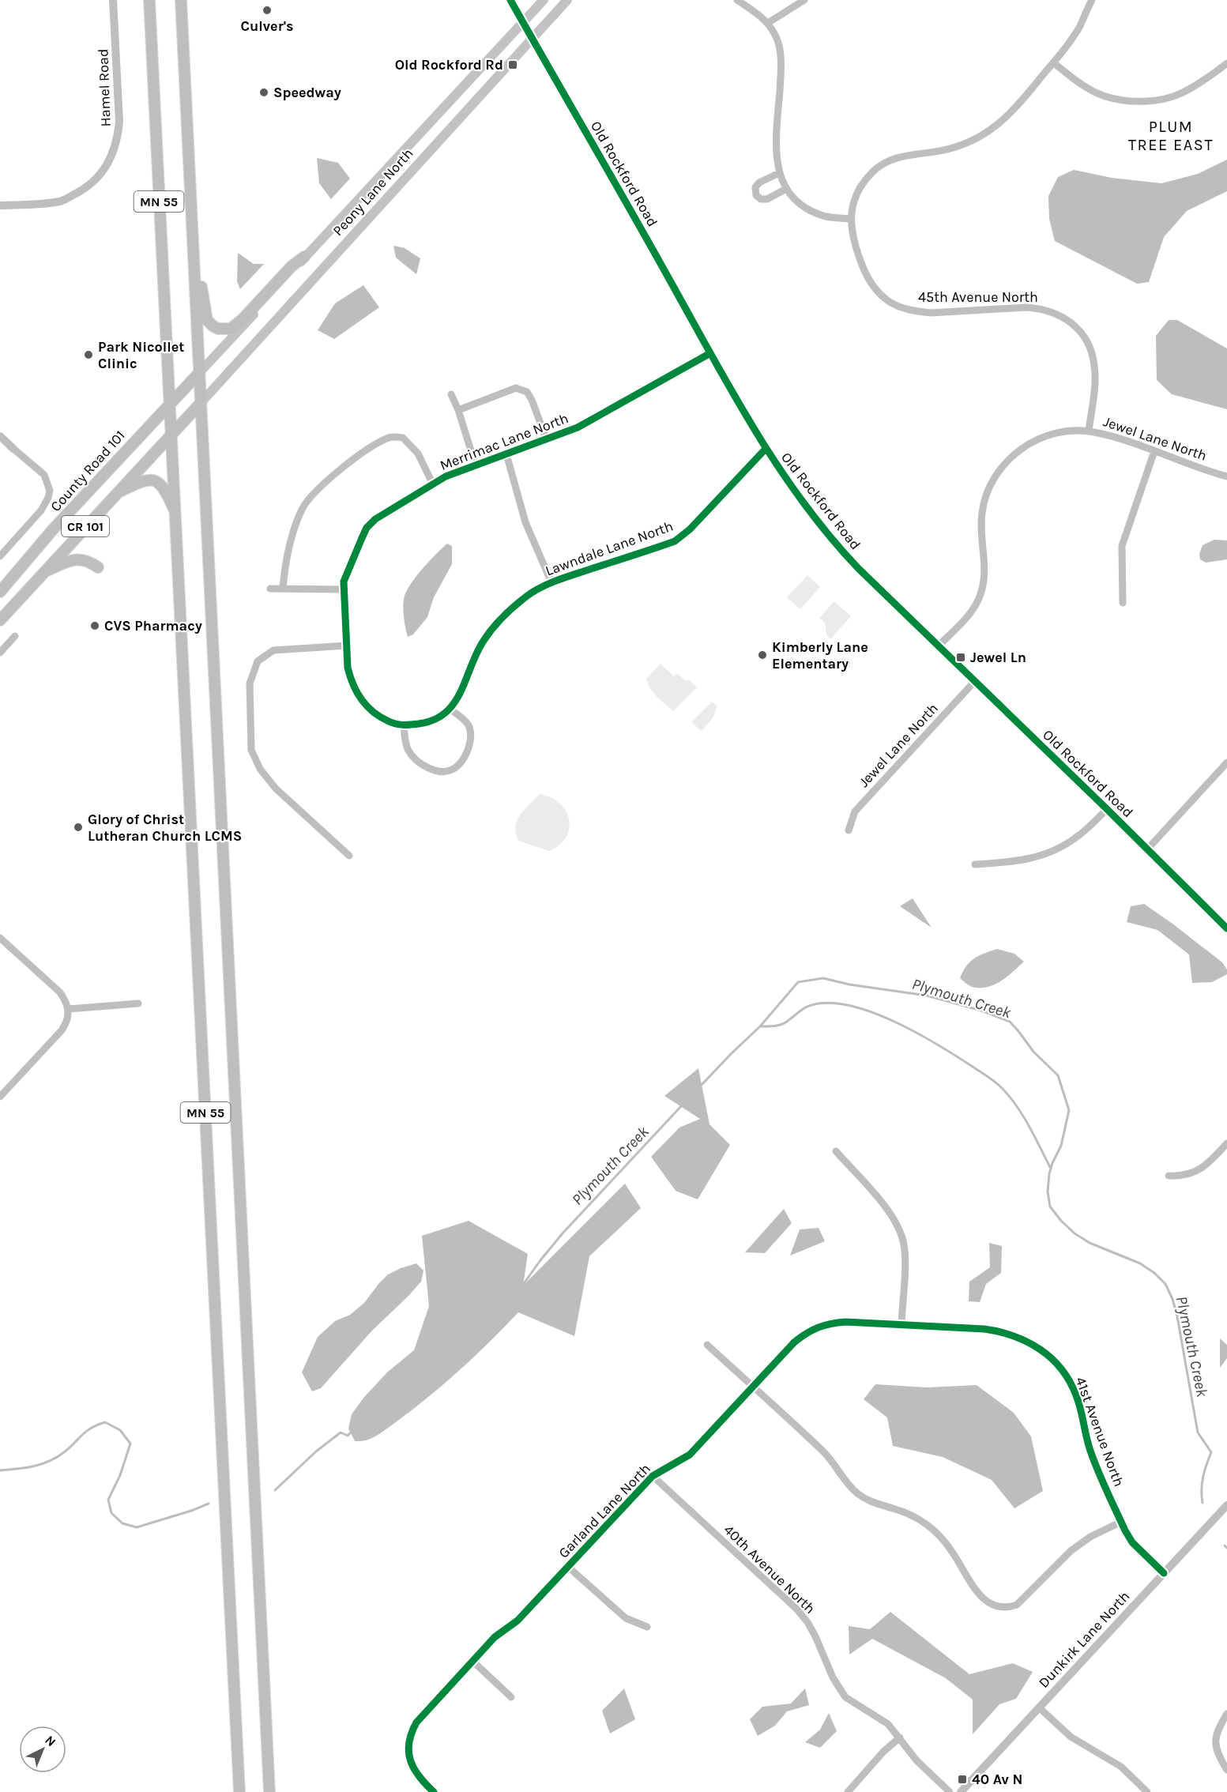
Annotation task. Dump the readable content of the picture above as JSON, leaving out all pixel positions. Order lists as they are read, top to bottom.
{
  "streets": {
    "main road": [
      "Peony Lane North",
      "MN 55",
      "County Road 101",
      "CR 101"
    ],
    "street": [
      "Hamel Road",
      "Old Rockford Road",
      "45th Avenue North",
      "Jewel Lane North",
      "Merrimac Lane North",
      "Lawndale Lane North",
      "41st Avenue North",
      "Garland Lane North",
      "40th Avenue North",
      "Dunkirk Lane North"
    ]
  },
  "crossings": [
    ["Old Rockford Road", "Peony Lane North"],
    ["Old Rockford Road", "Jewel Lane North"],
    ["Old Rockford Road", "Merrimac Lane North"],
    ["Old Rockford Road", "Lawndale Lane North"],
    ["Peony Lane North", "MN 55"],
    ["Peony Lane North", "County Road 101"],
    ["Peony Lane North", "CR 101"],
    ["MN 55", "County Road 101"],
    ["MN 55", "CR 101"],
    ["45th Avenue North", "Jewel Lane North"],
    ["41st Avenue North", "Garland Lane North"],
    ["41st Avenue North", "Dunkirk Lane North"],
    ["Garland Lane North", "40th Avenue North"]
  ],
  "districts": ["PLUM TREE EAST"],
  "water": ["Plymouth Creek"],
  "places": {
    "other": [
      "Culver's",
      "Speedway",
      "Park Nicollet Clinic",
      "CVS Pharmacy",
      "Kimberly Lane Elementary",
      "Glory of Christ Lutheran Church LCMS"
    ],
    "transit": ["Old Rockford Rd", "Jewel Ln", "40 Av N"]
  },
  "north": "top right"
}
